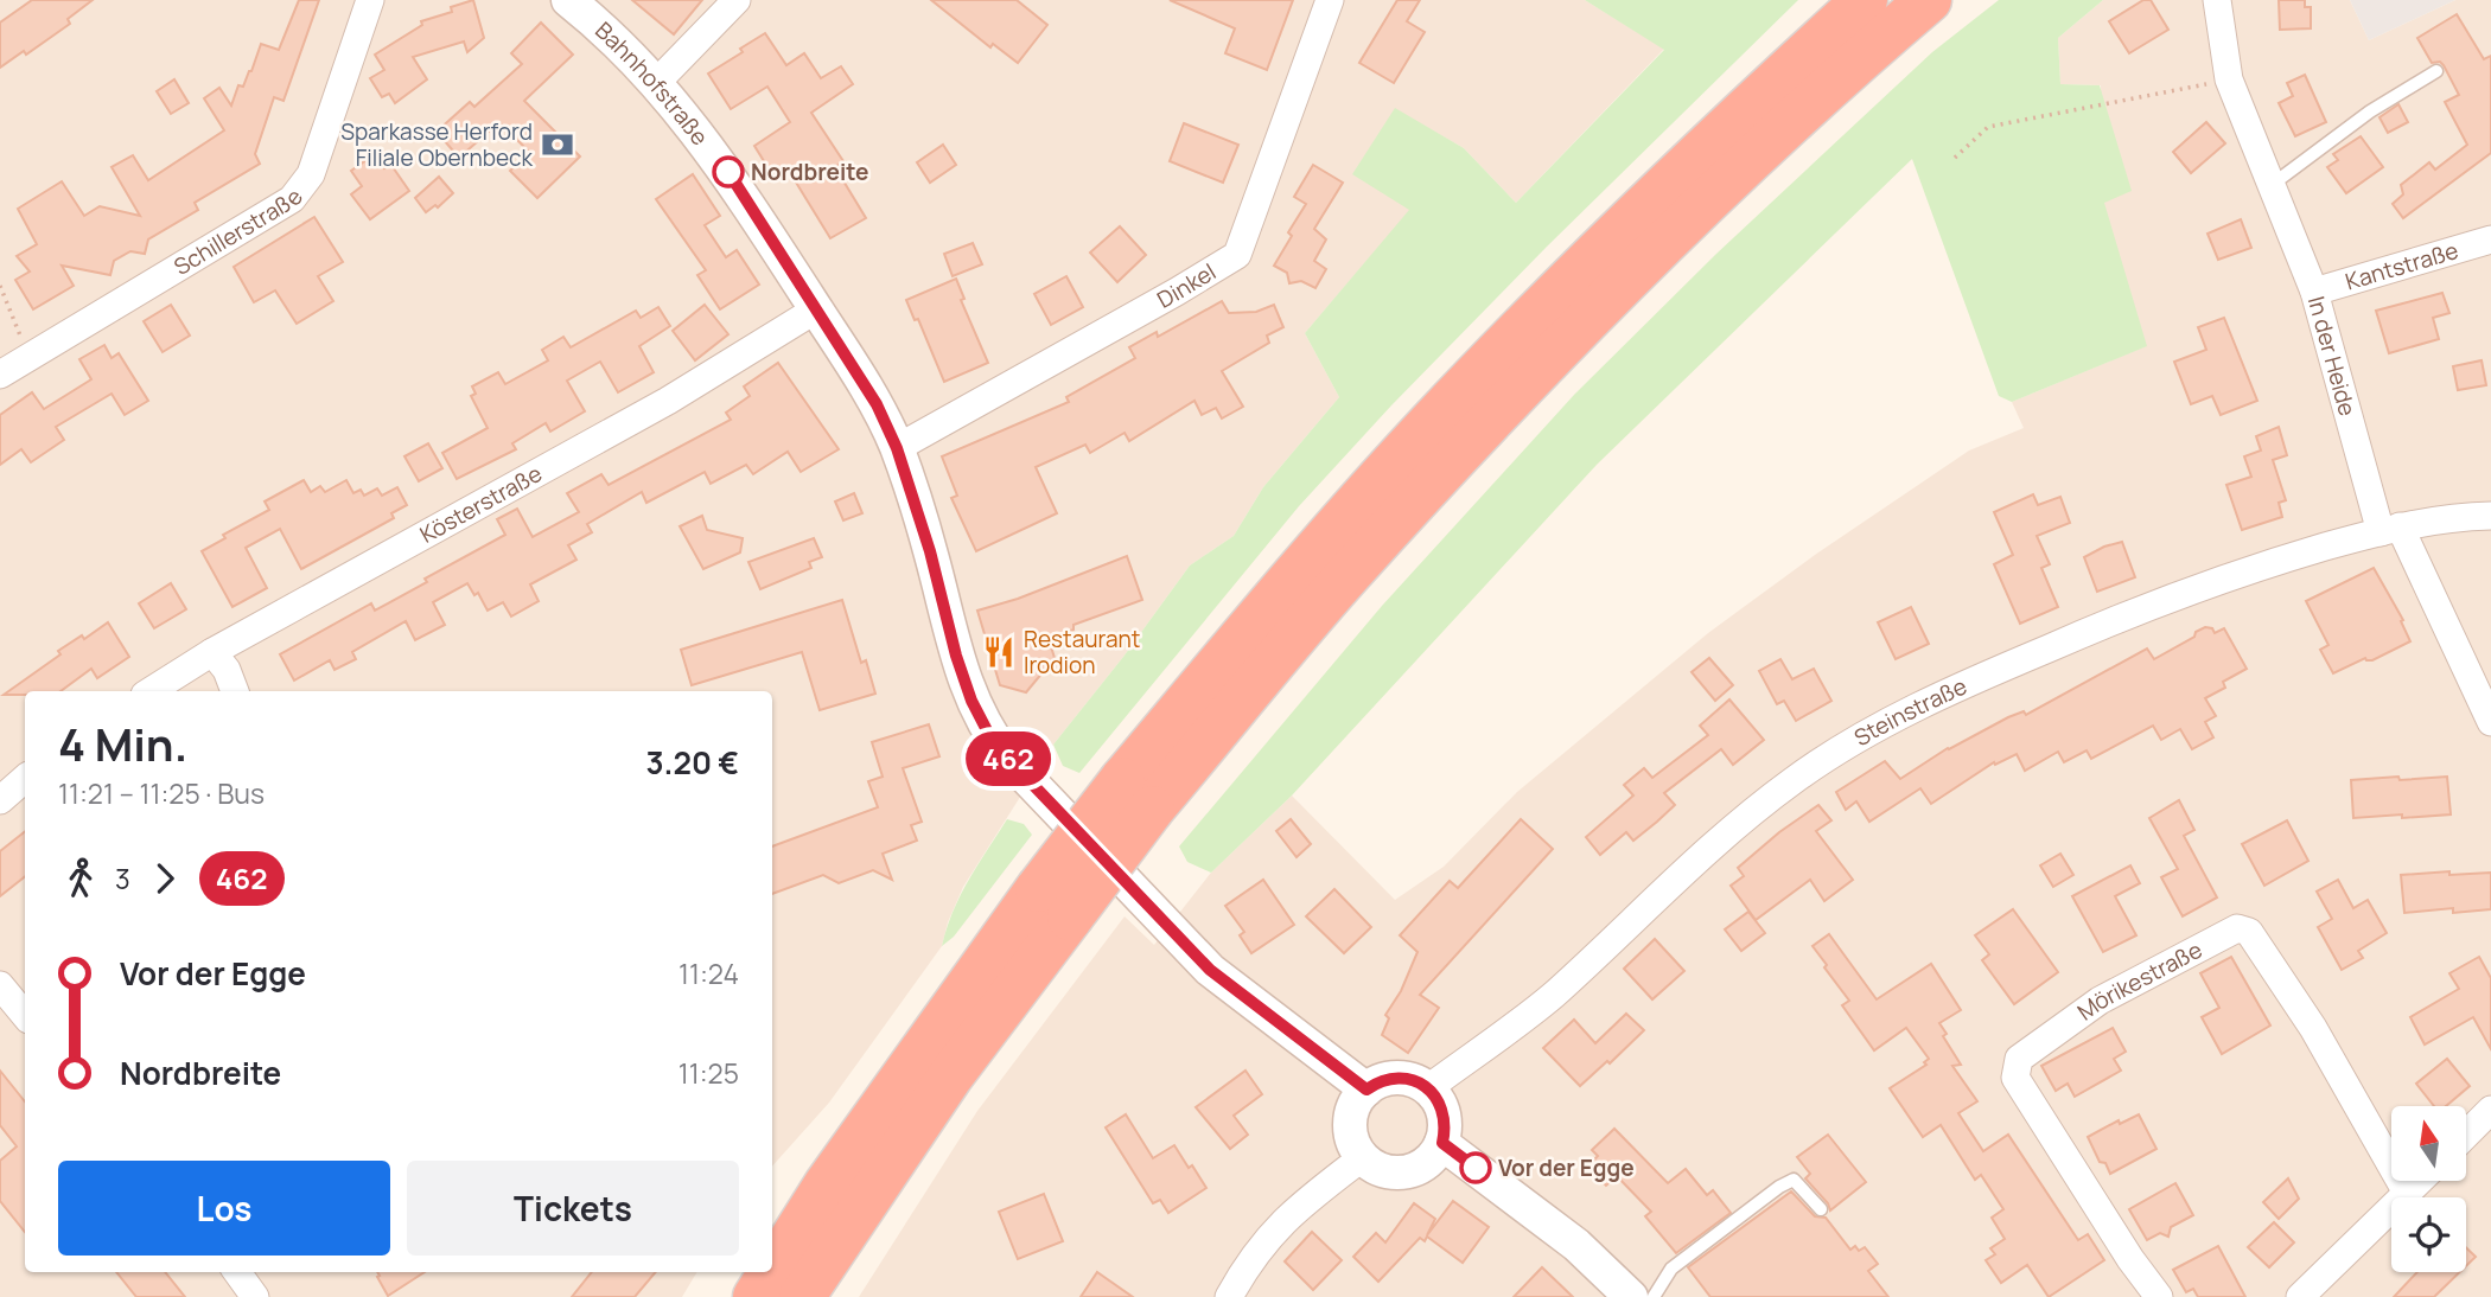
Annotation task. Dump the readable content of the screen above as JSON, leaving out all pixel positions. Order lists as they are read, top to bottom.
{
  "streets": {
    "street": [
      "Bahnhofstraße",
      "Schillerstraße",
      "Kantstraße",
      "Dinkel",
      "In der Heide",
      "Kösterstraße",
      "Steinstraße",
      "Mörikestraße"
    ]
  },
  "crossings": [
    ["Bahnhofstraße", "Dinkel"],
    ["Bahnhofstraße", "Kösterstraße"],
    ["Bahnhofstraße", "Steinstraße"],
    ["Kantstraße", "In der Heide"],
    ["In der Heide", "Steinstraße"]
  ],
  "places": {
    "bank": ["Sparkasse Herford Filiale Obernbeck"],
    "other": ["Nordbreite", "Vor der Egge"],
    "restaurant": ["Restaurant Irodion"]
  },
  "lines": ["bus line 462"],
  "north": "top",
  "page": {
    "on_map": "462",
    "heading": ["4 Min.", "11:21 – 11:25 · Bus", "3.20 €"],
    "legs": ["3", "462"],
    "list": [
      {
        "name": "Vor der Egge",
        "value": "11:24"
      },
      {
        "name": "Nordbreite",
        "value": "11:25"
      }
    ],
    "buttons": ["Los", "Tickets"]
  }
}
